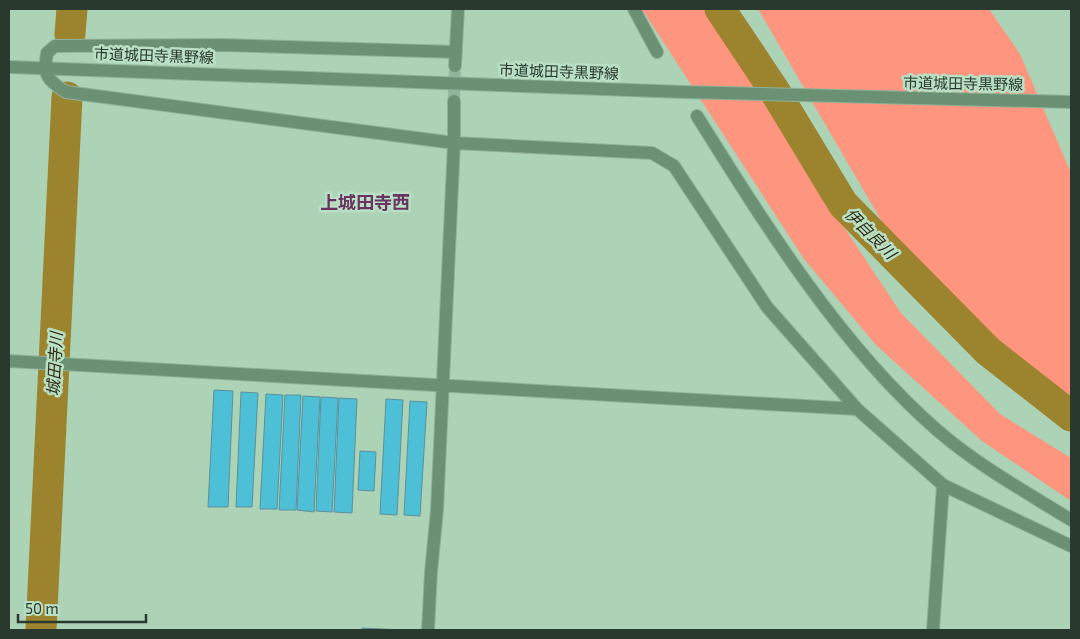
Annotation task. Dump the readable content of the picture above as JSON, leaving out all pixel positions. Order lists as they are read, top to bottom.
{
  "streets": {
    "street": ["市道城田寺黒野線"]
  },
  "districts": ["上城田寺西"],
  "water": ["伊自良川", "城田寺川"],
  "scale_bar": "50 m"
}
